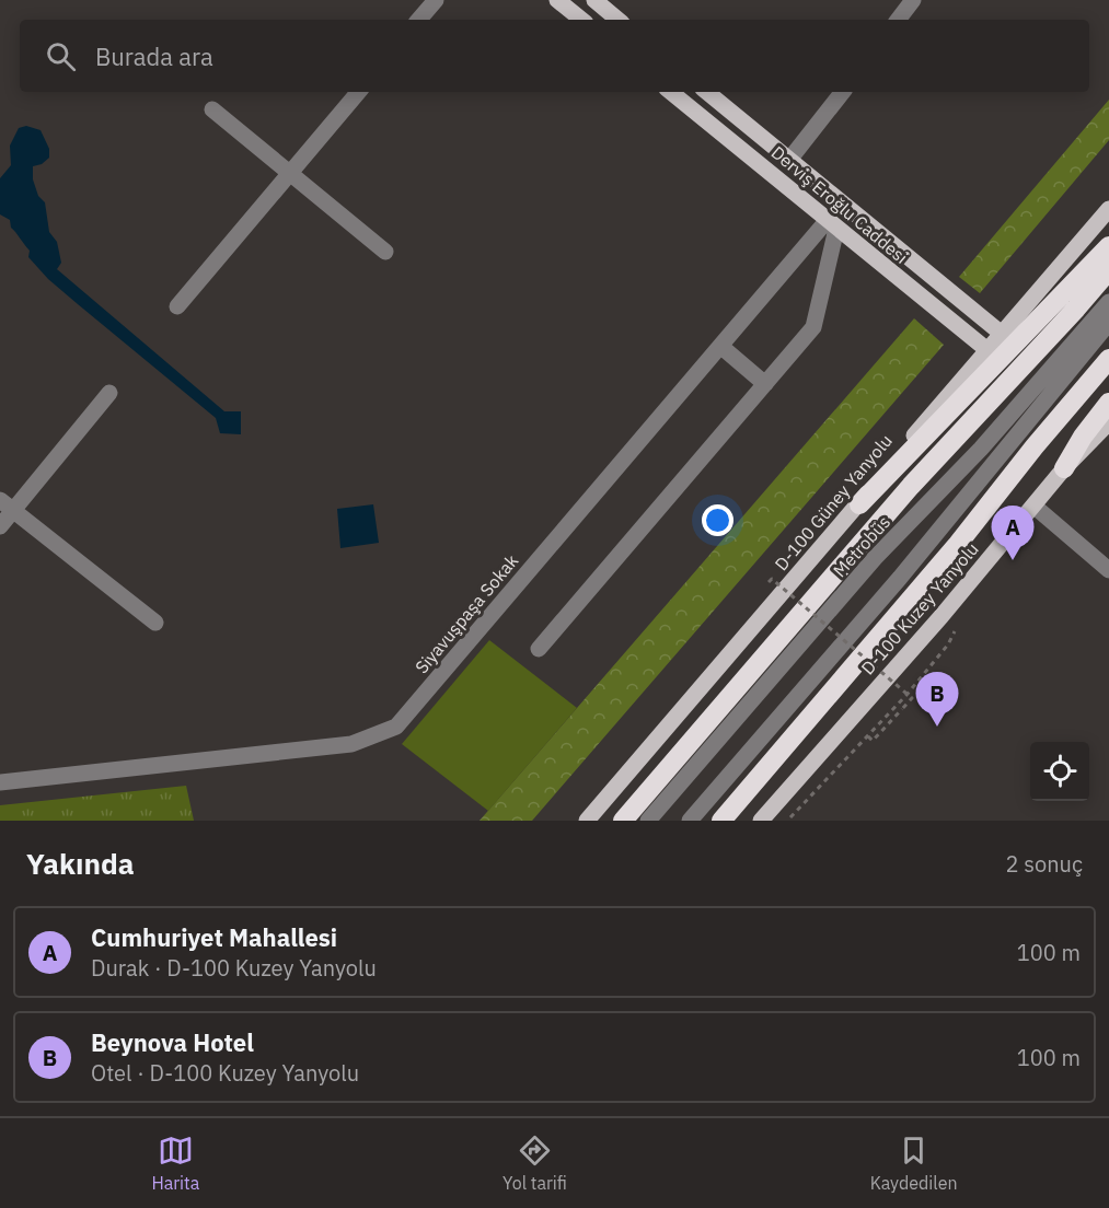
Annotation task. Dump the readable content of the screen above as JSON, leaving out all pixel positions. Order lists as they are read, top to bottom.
{
  "streets": {
    "main road": ["Derviş Eroğlu Caddesi", "D-100 Güney Yanyolu", "D-100 Kuzey Yanyolu"],
    "street": ["Metrobüs", "Siyavuşpaşa Sokak"]
  },
  "crossings": [
    ["Derviş Eroğlu Caddesi", "D-100 Güney Yanyolu"],
    ["Derviş Eroğlu Caddesi", "Siyavuşpaşa Sokak"]
  ],
  "page": {
    "search": "Burada ara",
    "pins": ["A", "B"],
    "heading": ["Yakında", "2 sonuç"],
    "list": [
      {
        "mark": "A",
        "name": "Cumhuriyet Mahallesi",
        "note": "Durak · D-100 Kuzey Yanyolu",
        "value": "100 m"
      },
      {
        "mark": "B",
        "name": "Beynova Hotel",
        "note": "Otel · D-100 Kuzey Yanyolu",
        "value": "100 m"
      }
    ],
    "nav": ["Harita", "Yol tarifi", "Kaydedilen"]
  }
}
